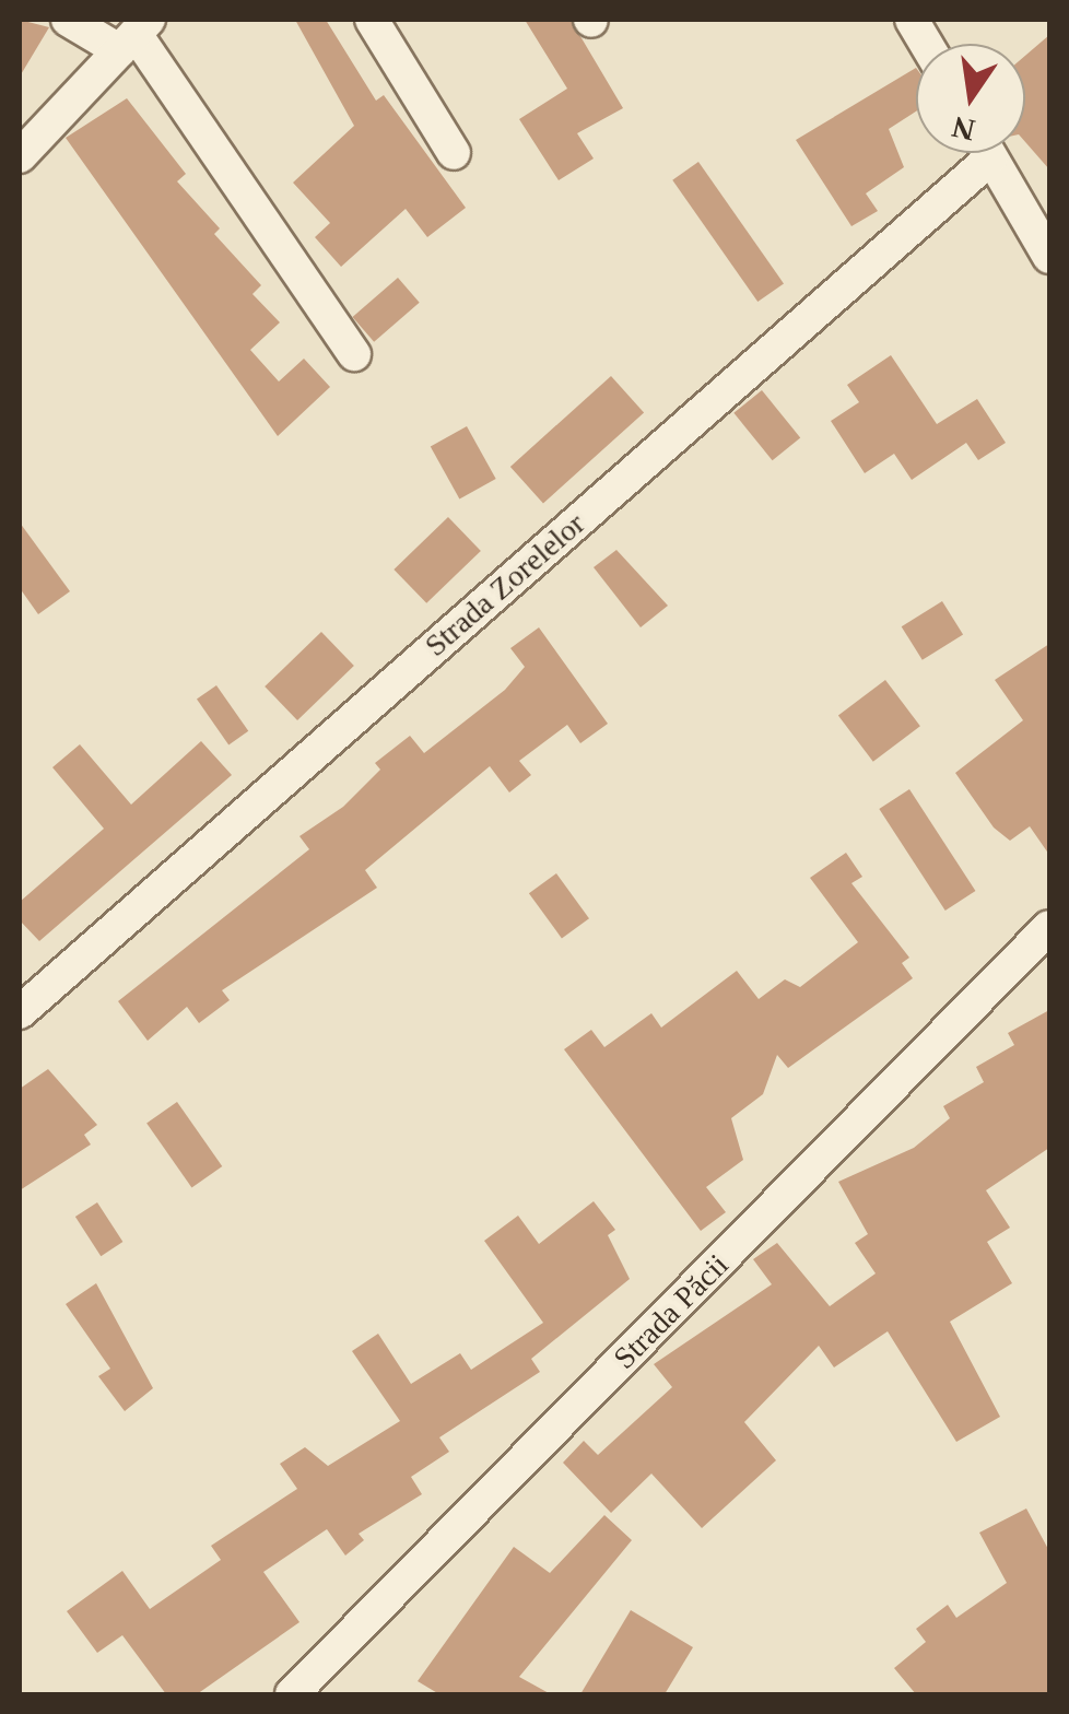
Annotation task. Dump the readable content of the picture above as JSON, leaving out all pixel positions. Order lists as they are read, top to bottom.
{
  "streets": {
    "street": ["Strada Zorelelor", "Strada Păcii"]
  },
  "north": "bottom"
}
